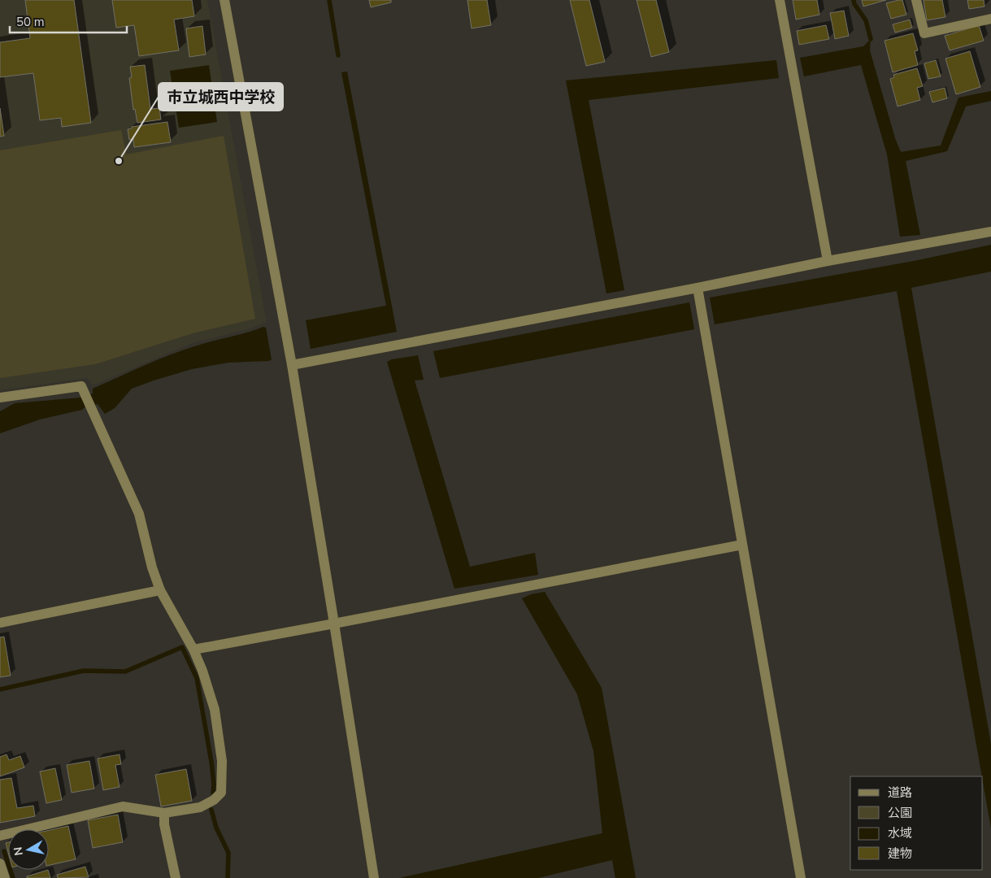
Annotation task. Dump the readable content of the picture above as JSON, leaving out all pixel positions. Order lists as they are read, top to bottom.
{
  "places": ["市立城西中学校"],
  "legend": [
    "道路",
    "公園",
    "水域",
    "建物"
  ],
  "scale_bar": "50 m",
  "north": "left"
}
